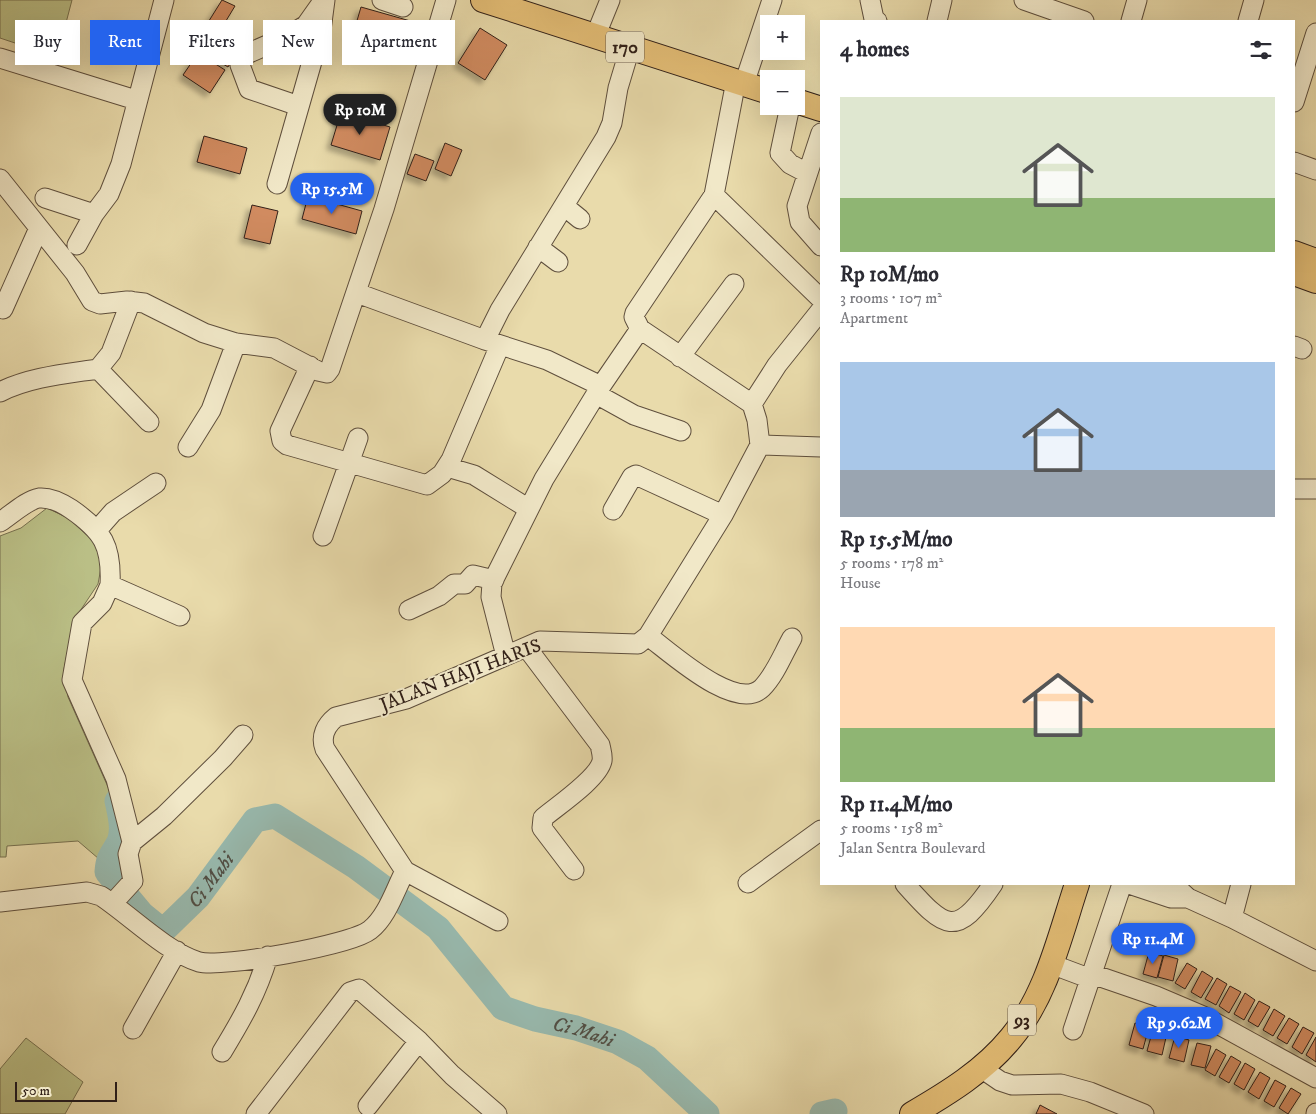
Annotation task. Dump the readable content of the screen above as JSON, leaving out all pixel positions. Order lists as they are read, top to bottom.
{
  "streets": {
    "main road": ["170", "93"],
    "street": ["JALAN HAJI HARIS"]
  },
  "water": ["Ci Mahi"],
  "scale_bar": "50 m",
  "page": {
    "map_buttons": ["+", "−"],
    "chip": [
      "Buy",
      "Rent",
      "Filters",
      "New",
      "Apartment"
    ],
    "heading": "4 homes",
    "list": [
      {
        "name": "Rp 10M/mo",
        "note": "3 rooms · 107 m² · Apartment"
      },
      {
        "name": "Rp 15.5M/mo",
        "note": "5 rooms · 178 m² · House"
      },
      {
        "name": "Rp 11.4M/mo",
        "note": "5 rooms · 158 m² · Jalan Sentra Boulevard"
      }
    ],
    "price": [
      "Rp 10M",
      "Rp 15.5M",
      "Rp 11.4M",
      "Rp 9.62M"
    ],
    "scale": "50 m"
  }
}
